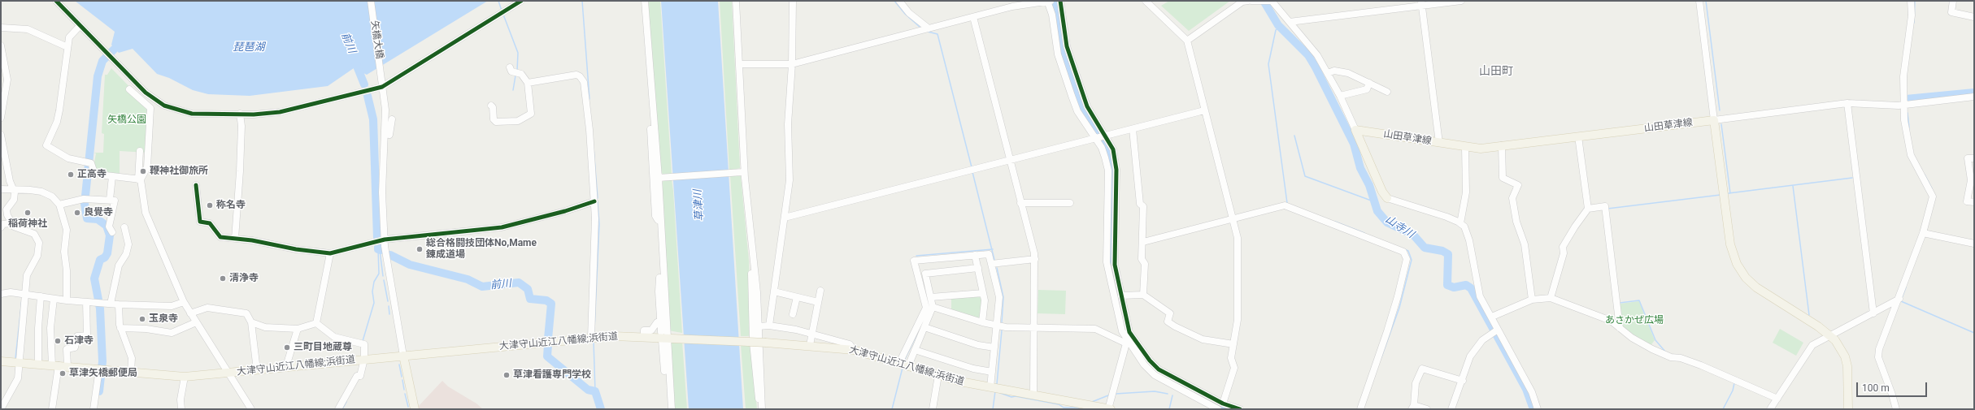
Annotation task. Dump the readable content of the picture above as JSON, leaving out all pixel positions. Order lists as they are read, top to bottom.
{
  "streets": {
    "main road": ["山田草津線", "大津守山近江八幡線;浜街道"],
    "street": ["矢橋大橋"]
  },
  "districts": ["山田町"],
  "water": [
    "前川",
    "琵琶湖",
    "草津川",
    "山寺川"
  ],
  "parks": ["矢橋公園", "あさかぜ広場"],
  "places": [
    "鞭神社御旅所",
    "正高寺",
    "称名寺",
    "稲荷神社",
    "良覺寺",
    "総合格闘技団体No,Mame 錬成道場",
    "清浄寺",
    "玉泉寺",
    "石津寺",
    "三町目地蔵尊",
    "草津矢橋郵便局",
    "草津看護専門学校"
  ],
  "scale_bar": "100 m"
}
